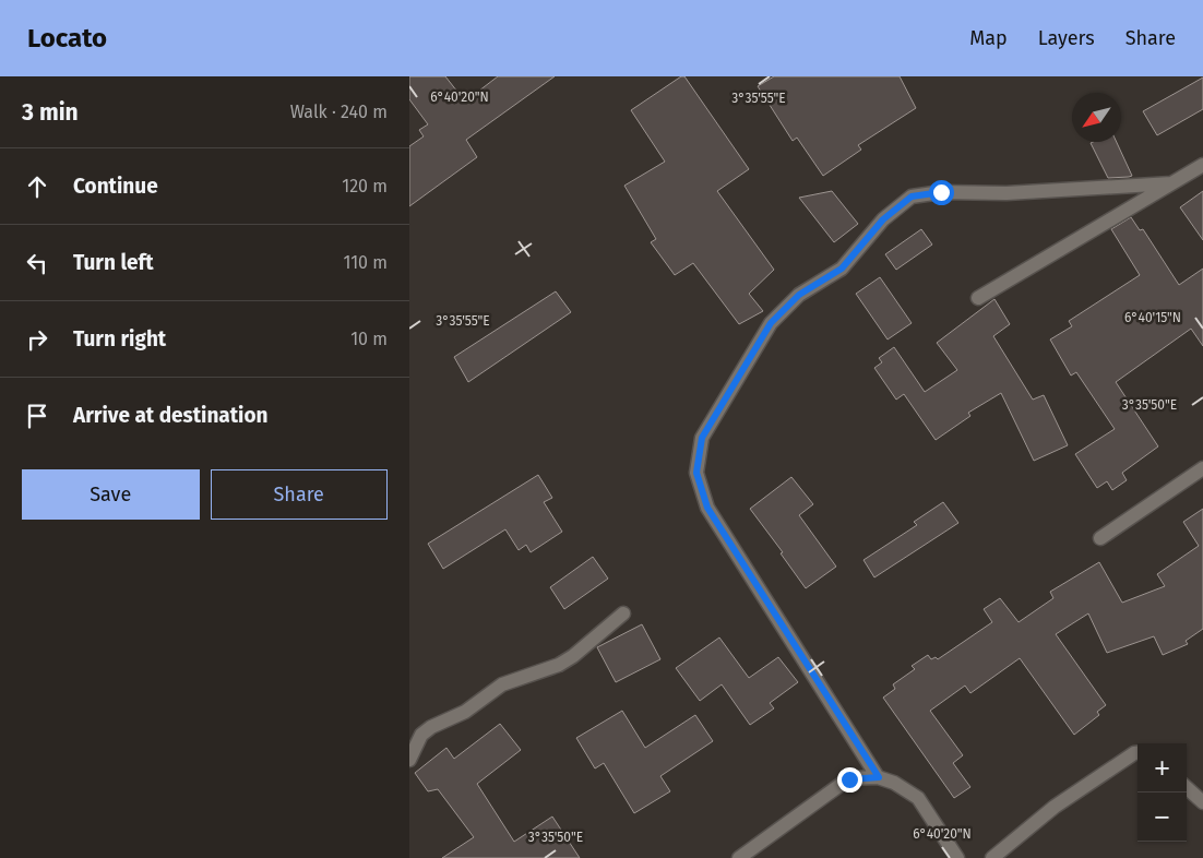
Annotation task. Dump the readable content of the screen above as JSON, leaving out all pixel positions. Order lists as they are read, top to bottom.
{
  "north": "bottom left",
  "page": {
    "header": "Locato",
    "nav": ["Map", "Layers", "Share"],
    "heading": ["3 min", "Walk · 240 m"],
    "list": [
      ["Continue", "120 m"],
      ["Turn left", "110 m"],
      ["Turn right", "10 m"],
      "Arrive at destination"
    ],
    "buttons": ["Save", "Share"],
    "map_buttons": ["+", "−"]
  },
  "coordinates": [
    "6°40'20\"N",
    "3°35'55\"E",
    "6°40'15\"N",
    "3°35'50\"E"
  ]
}
